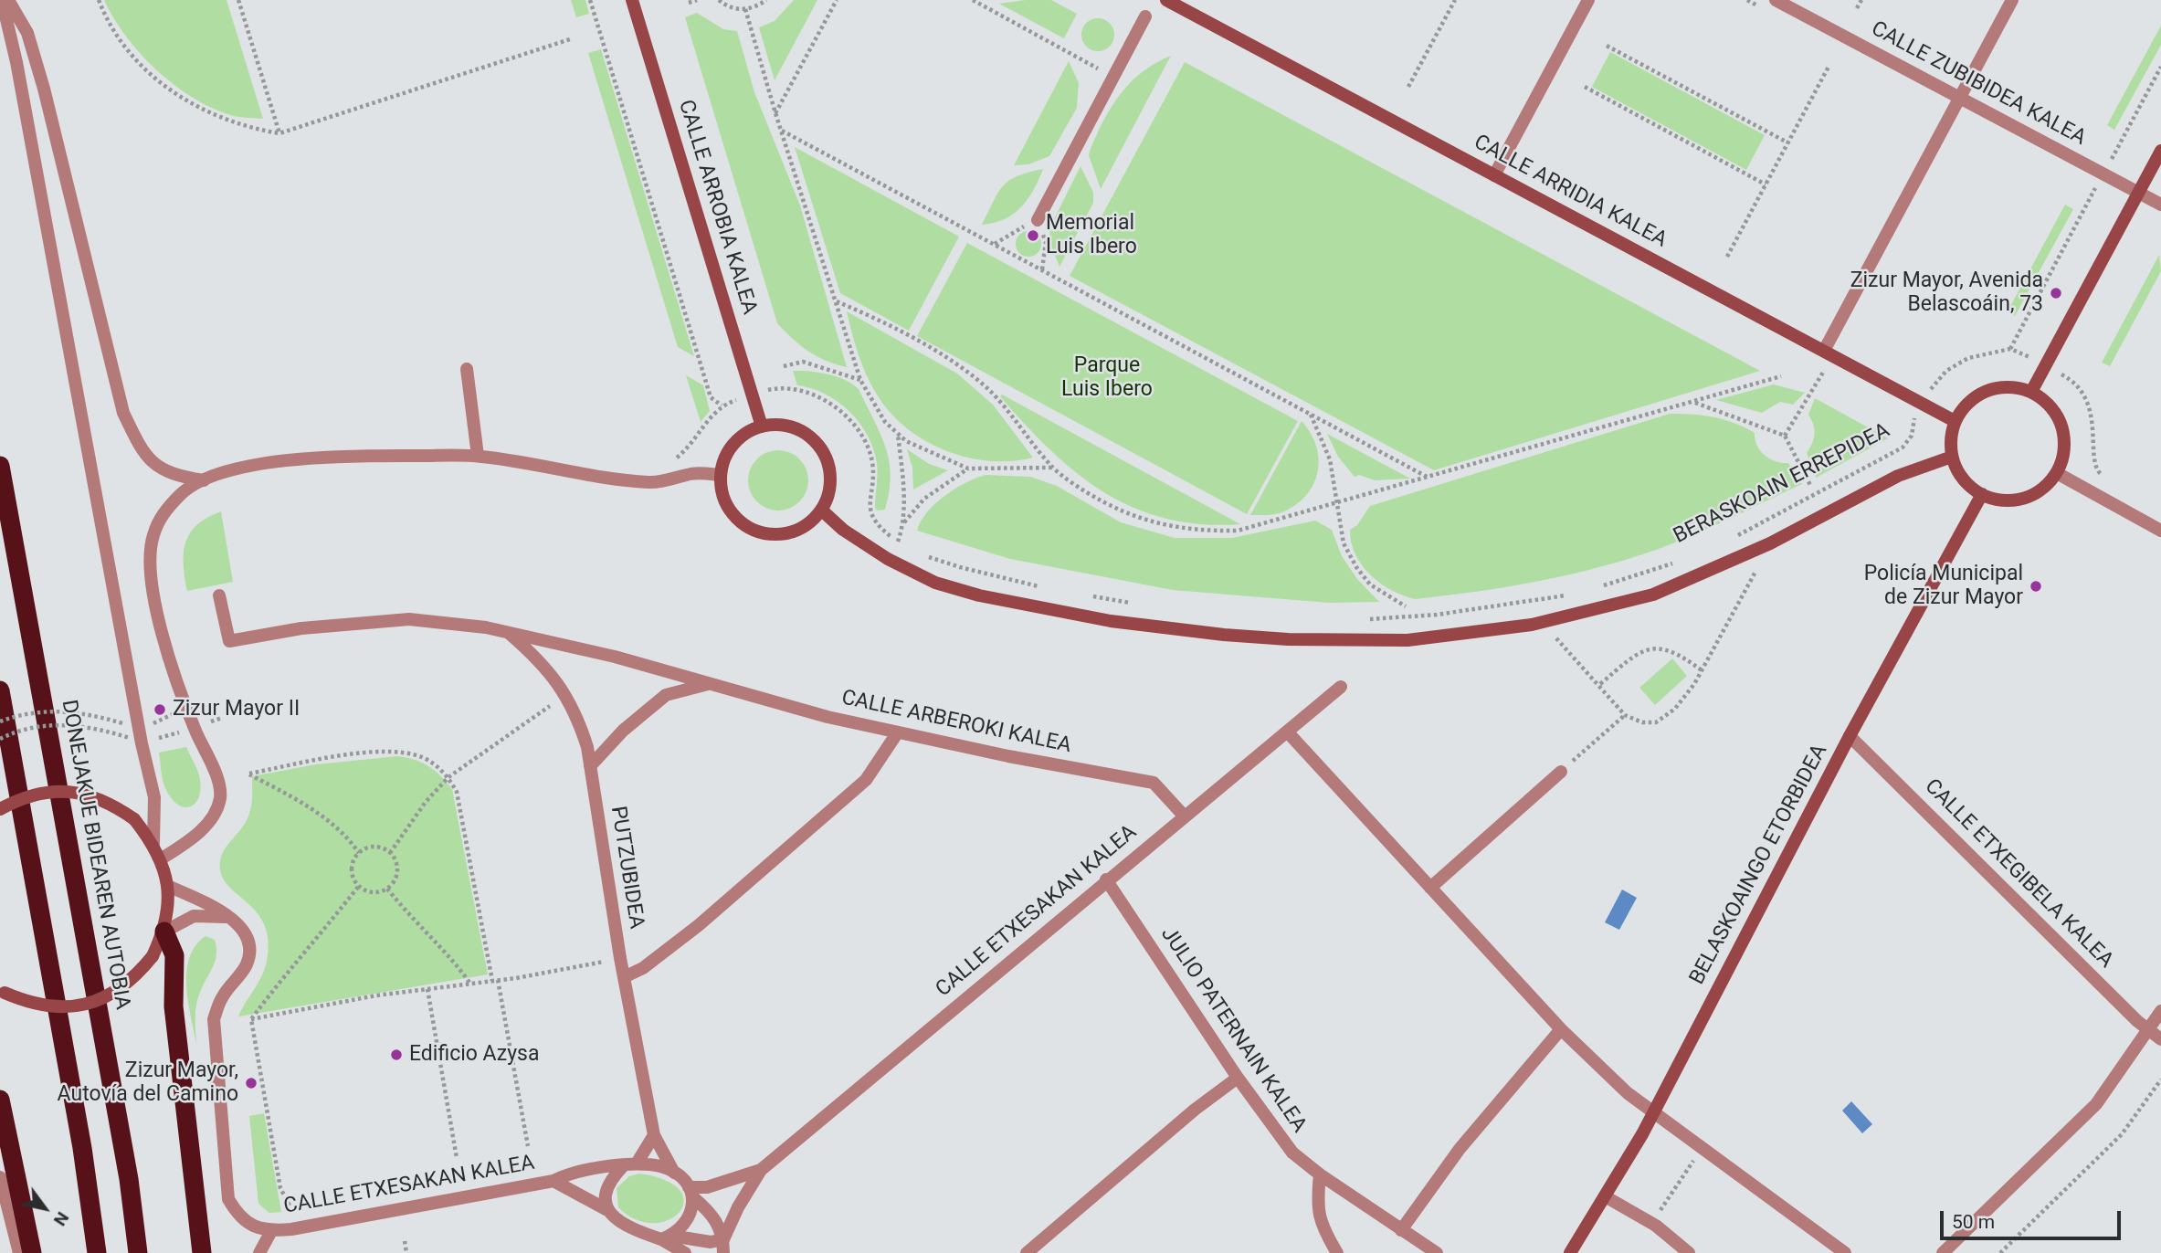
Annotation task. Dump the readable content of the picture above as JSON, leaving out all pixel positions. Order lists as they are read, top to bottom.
{
  "streets": {
    "highway": ["DONEJAKUE BIDEAREN AUTOBIA"],
    "street": [
      "CALLE ZUBIBIDEA KALEA",
      "CALLE ARRIDIA KALEA",
      "CALLE ARROBIA KALEA",
      "BERASKOAIN ERREPIDEA",
      "CALLE ARBEROKI KALEA",
      "BELASKOAINGO ETORBIDEA",
      "PUTZUBIDEA",
      "CALLE ETXEGIBELA KALEA",
      "CALLE ETXESAKAN KALEA",
      "JULIO PATERNAIN KALEA"
    ]
  },
  "crossings": [
    ["CALLE ARRIDIA KALEA", "BERASKOAIN ERREPIDEA"],
    ["CALLE ARRIDIA KALEA", "BELASKOAINGO ETORBIDEA"],
    ["CALLE ARROBIA KALEA", "BERASKOAIN ERREPIDEA"],
    ["BERASKOAIN ERREPIDEA", "BELASKOAINGO ETORBIDEA"],
    ["CALLE ARBEROKI KALEA", "PUTZUBIDEA"],
    ["CALLE ARBEROKI KALEA", "CALLE ETXESAKAN KALEA"],
    ["BELASKOAINGO ETORBIDEA", "CALLE ETXEGIBELA KALEA"],
    ["PUTZUBIDEA", "CALLE ETXESAKAN KALEA"],
    ["CALLE ETXESAKAN KALEA", "JULIO PATERNAIN KALEA"]
  ],
  "parks": ["Parque Luis Ibero"],
  "places": [
    "Memorial Luis Ibero",
    "Zizur Mayor, Avenida Belascoáin, 73",
    "Policía Municipal de Zizur Mayor",
    "Zizur Mayor II",
    "Edificio Azysa",
    "Zizur Mayor, Autovía del Camino"
  ],
  "scale_bar": "50 m",
  "north": "bottom right"
}
